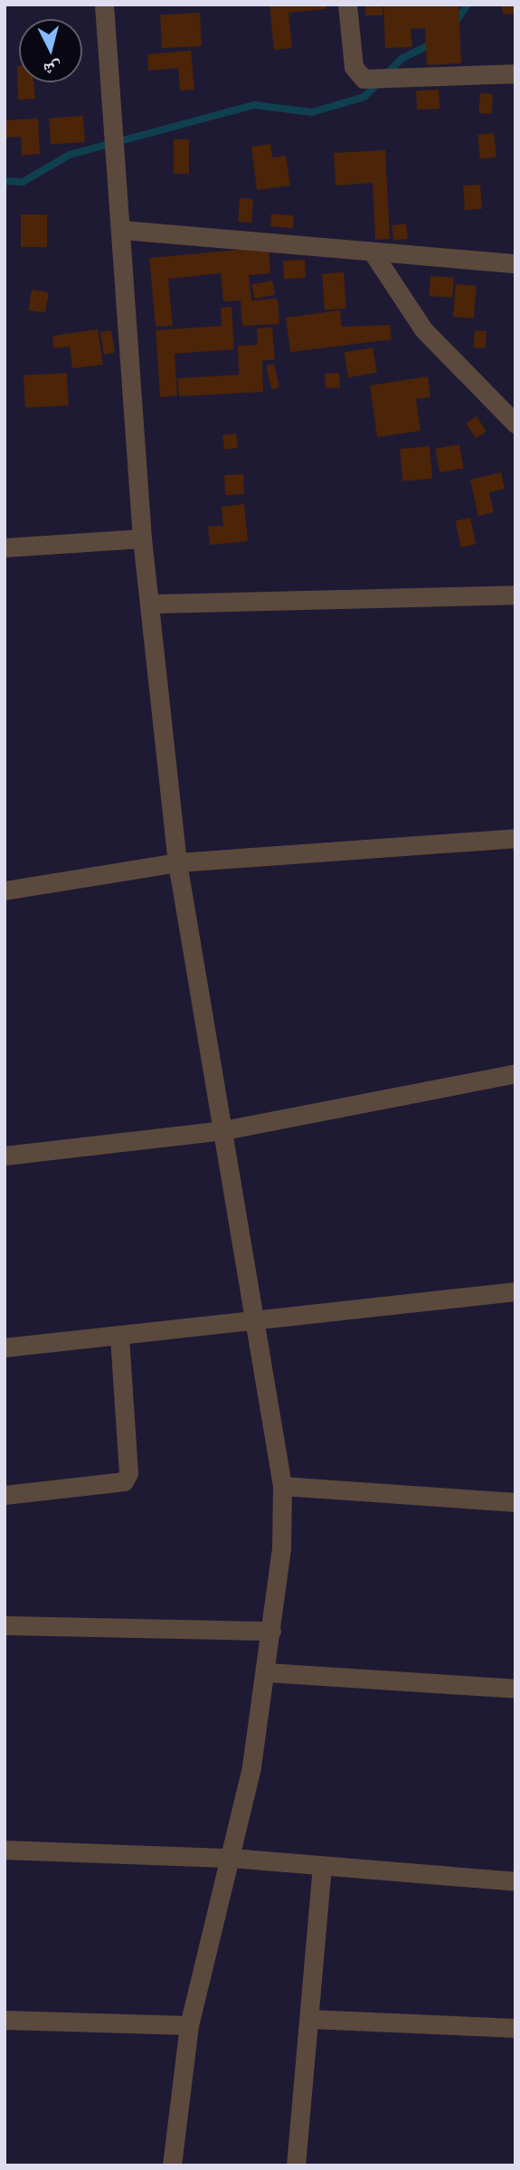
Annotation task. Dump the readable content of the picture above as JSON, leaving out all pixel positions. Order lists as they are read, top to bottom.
{
  "north": "bottom"
}
